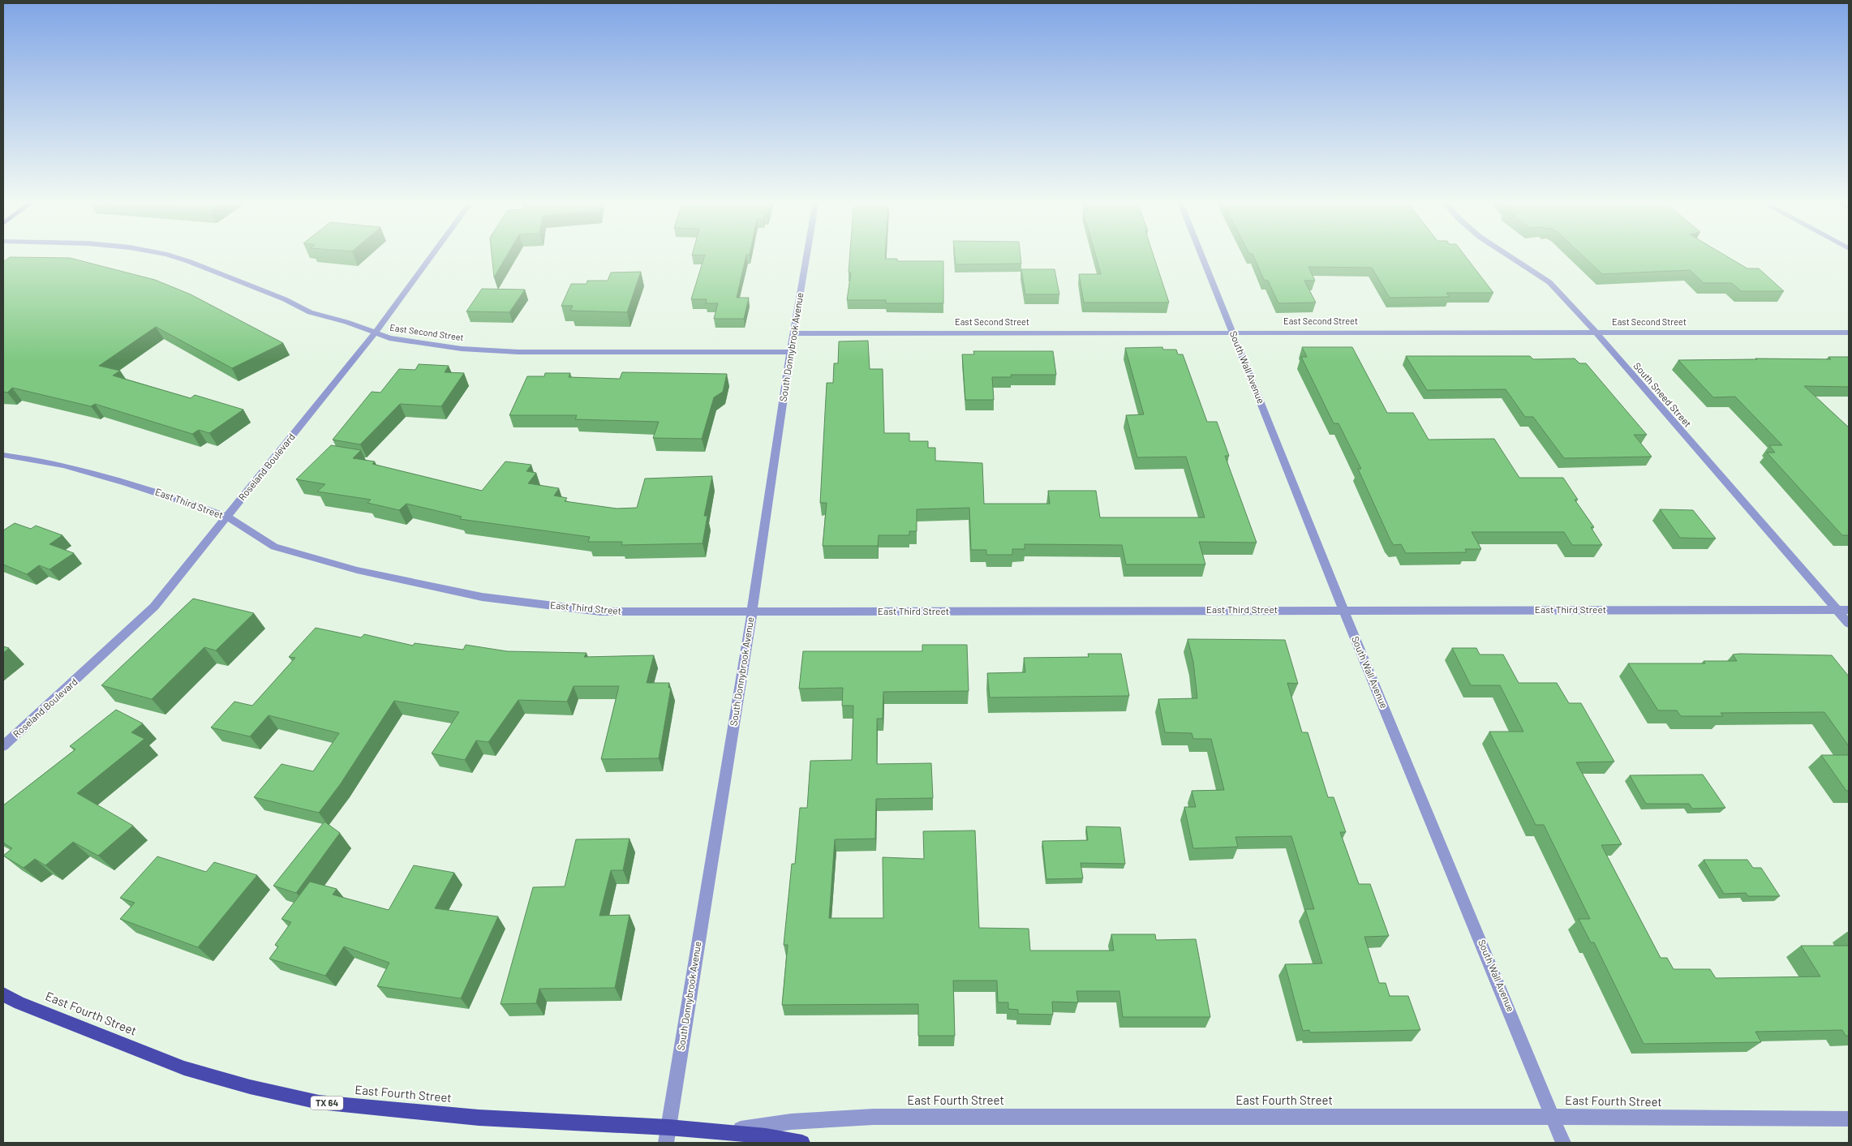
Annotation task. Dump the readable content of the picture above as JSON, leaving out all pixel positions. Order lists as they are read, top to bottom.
{
  "streets": {
    "main road": ["East Fourth Street", "TX 64"],
    "street": [
      "East Second Street",
      "South Donnybrook Avenue",
      "South Wall Avenue",
      "South Sneed Street",
      "Roseland Boulevard",
      "East Third Street"
    ]
  },
  "crossings": [
    ["East Second Street", "South Donnybrook Avenue"],
    ["East Second Street", "South Wall Avenue"],
    ["East Second Street", "South Sneed Street"],
    ["East Second Street", "Roseland Boulevard"],
    ["South Donnybrook Avenue", "East Third Street"],
    ["South Donnybrook Avenue", "East Fourth Street"],
    ["South Wall Avenue", "East Third Street"],
    ["South Wall Avenue", "East Fourth Street"],
    ["South Sneed Street", "East Third Street"],
    ["Roseland Boulevard", "East Third Street"]
  ]
}
